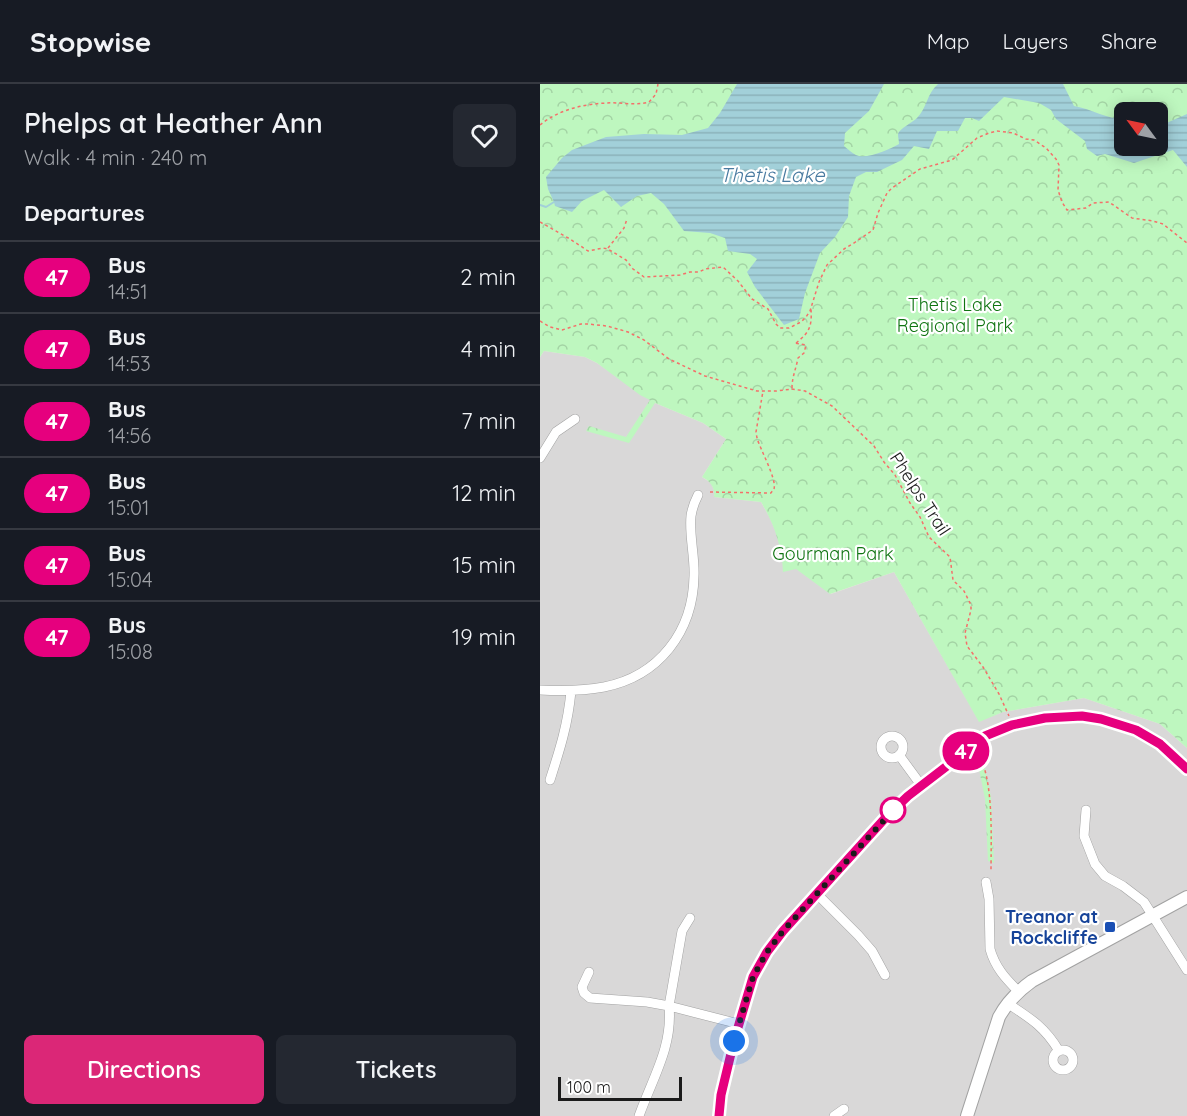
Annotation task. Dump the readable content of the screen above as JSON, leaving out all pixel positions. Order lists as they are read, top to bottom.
{
  "streets": {
    "path": ["Phelps Trail"]
  },
  "water": ["Thetis Lake"],
  "parks": ["Thetis Lake Regional Park", "Gourman Park"],
  "places": {
    "transit": ["Treanor at Rockcliffe"]
  },
  "lines": ["bus line 47"],
  "scale_bar": "100 m",
  "north": "top left",
  "page": {
    "header": "Stopwise",
    "nav": ["Map", "Layers", "Share"],
    "heading": [
      ["Phelps at Heather Ann", "Walk · 4 min · 240 m"],
      "Departures"
    ],
    "on_map": "47",
    "list": [
      {
        "mark": "47",
        "name": "Bus",
        "note": "14:51",
        "value": "2 min"
      },
      {
        "mark": "47",
        "name": "Bus",
        "note": "14:53",
        "value": "4 min"
      },
      {
        "mark": "47",
        "name": "Bus",
        "note": "14:56",
        "value": "7 min"
      },
      {
        "mark": "47",
        "name": "Bus",
        "note": "15:01",
        "value": "12 min"
      },
      {
        "mark": "47",
        "name": "Bus",
        "note": "15:04",
        "value": "15 min"
      },
      {
        "mark": "47",
        "name": "Bus",
        "note": "15:08",
        "value": "19 min"
      }
    ],
    "buttons": ["Directions", "Tickets"],
    "scale": "100 m"
  }
}
